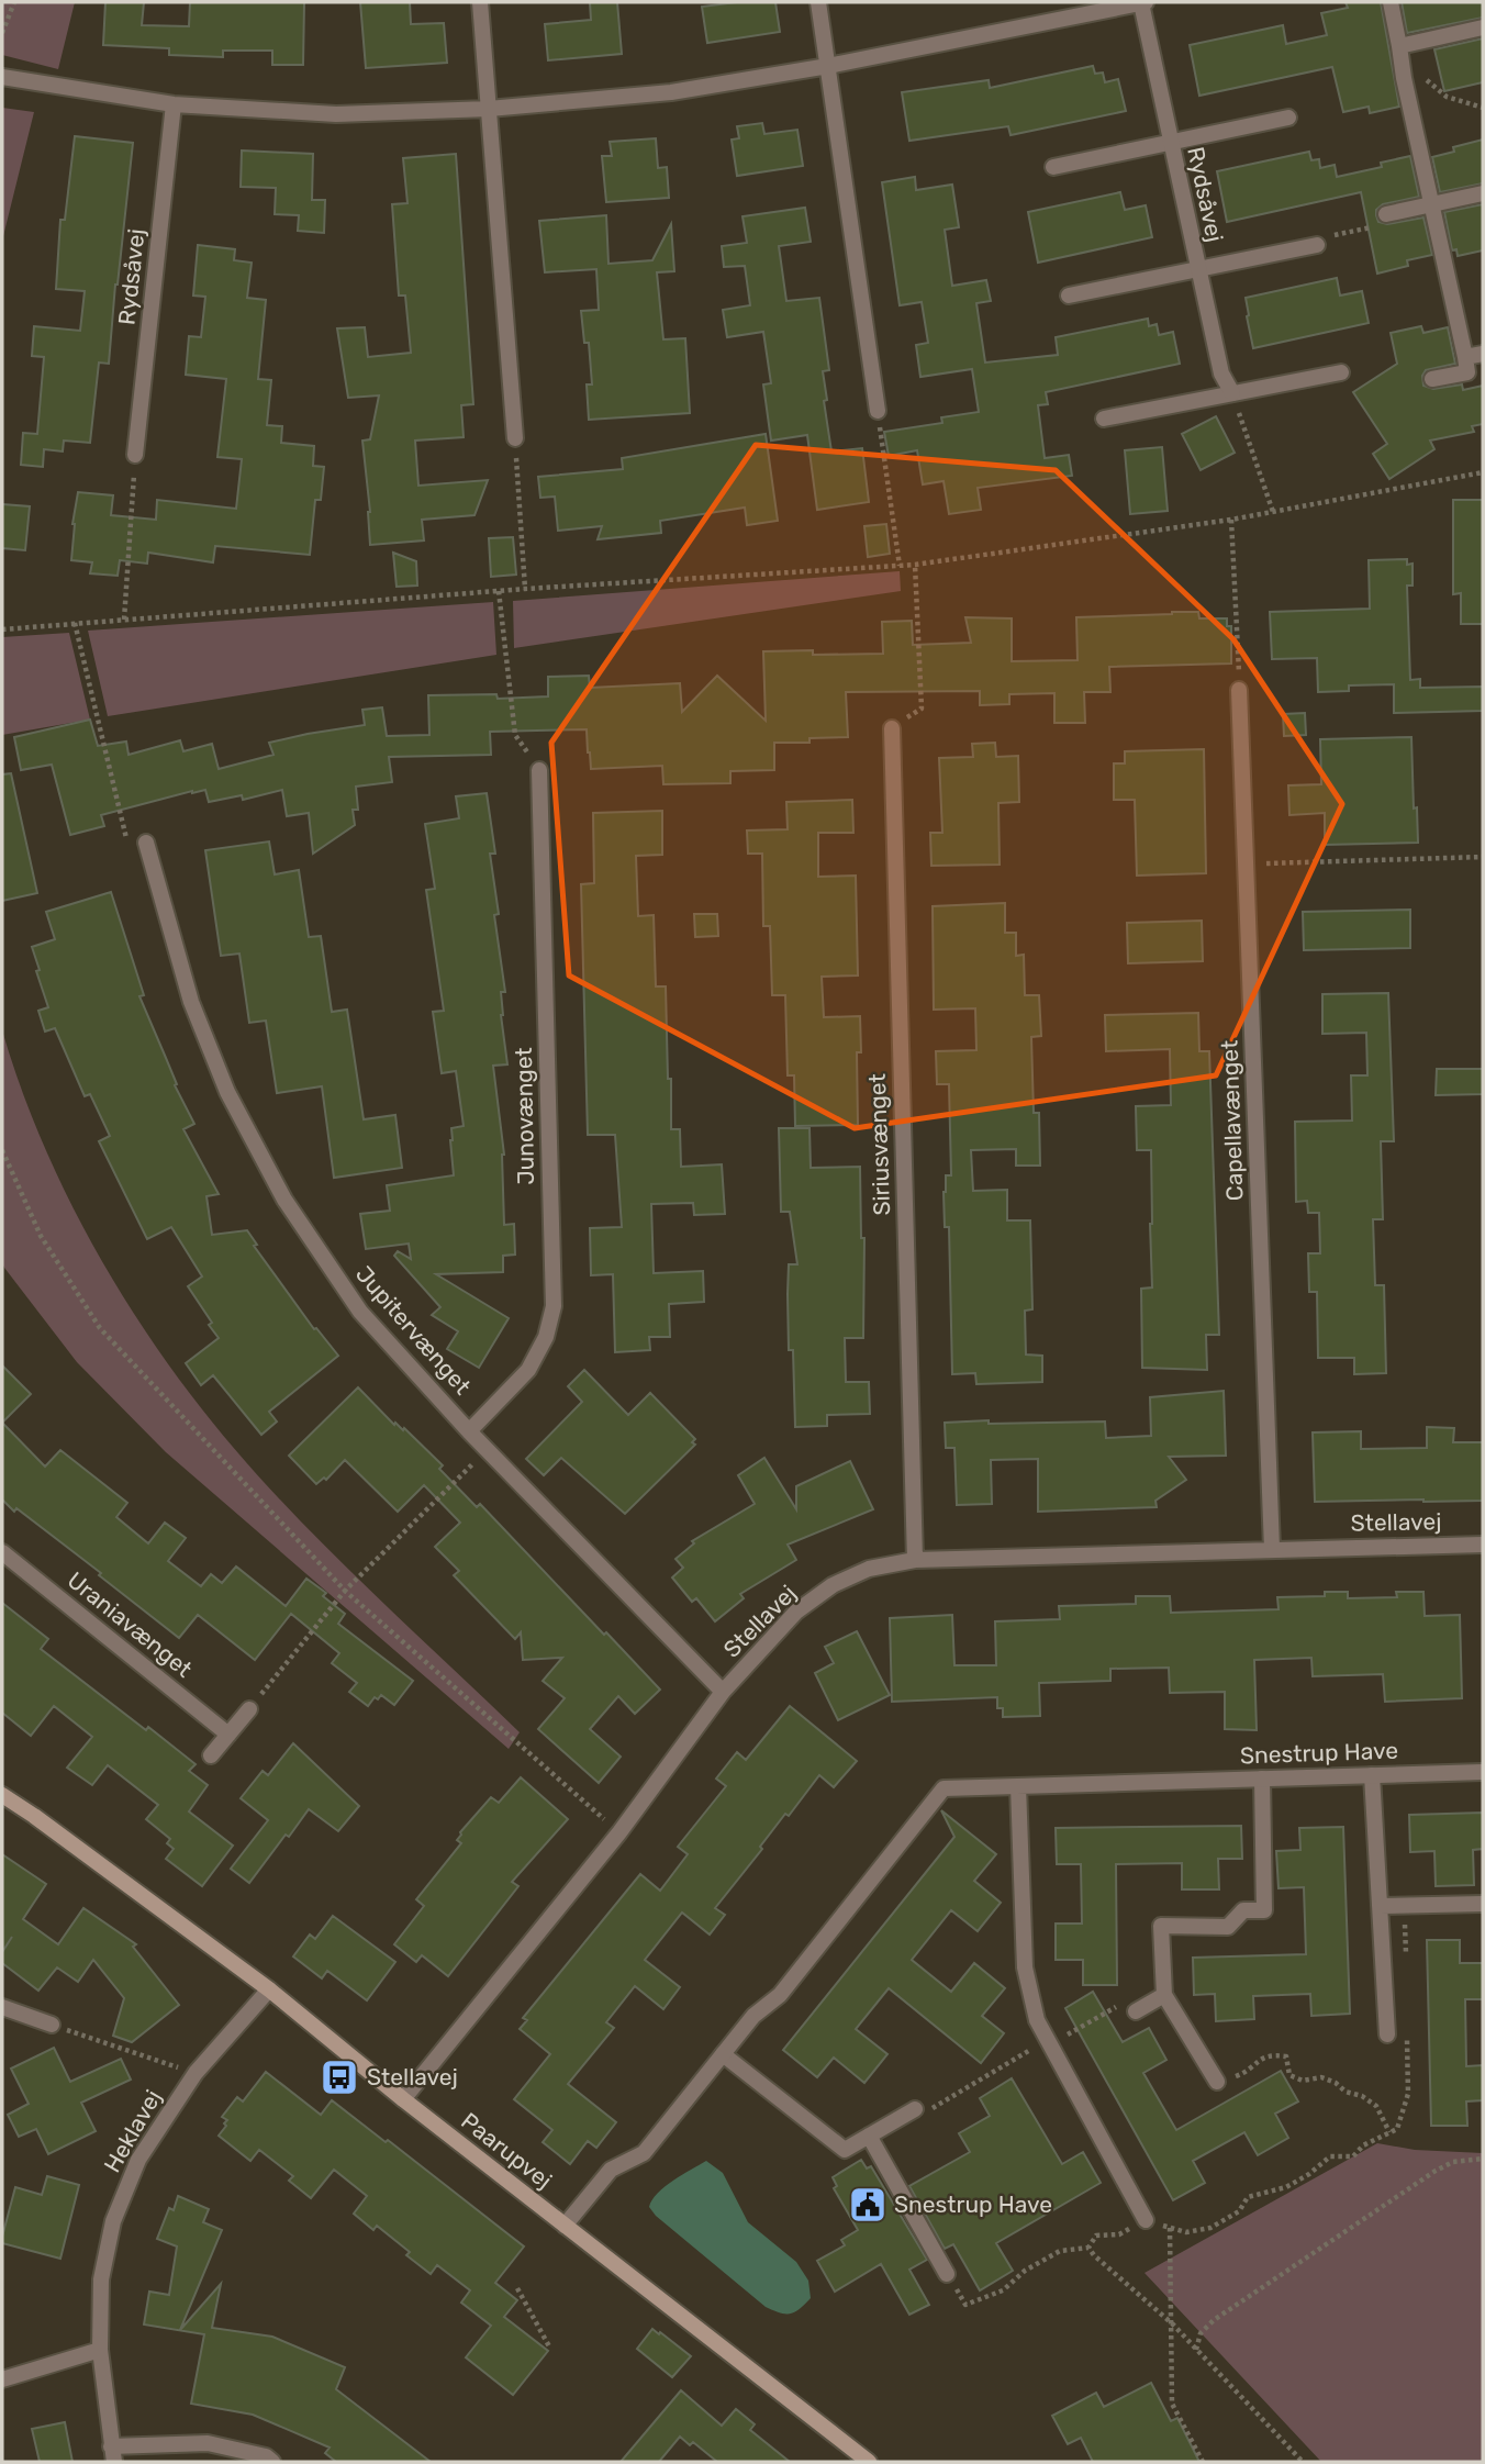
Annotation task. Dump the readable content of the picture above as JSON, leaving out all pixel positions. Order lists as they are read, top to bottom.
{
  "streets": {
    "street": [
      "Rydsåvej",
      "Junovænget",
      "Capellavænget",
      "Siriusvænget",
      "Jupitervænget",
      "Stellavej",
      "Uraniavænget",
      "Snestrup Have",
      "Heklavej",
      "Paarupvej"
    ]
  },
  "crossings": [
    ["Junovænget", "Jupitervænget"],
    ["Capellavænget", "Stellavej"],
    ["Siriusvænget", "Stellavej"],
    ["Jupitervænget", "Stellavej"],
    ["Stellavej", "Paarupvej"],
    ["Snestrup Have", "Paarupvej"],
    ["Heklavej", "Paarupvej"]
  ],
  "places": {
    "bus stop": ["Stellavej"],
    "public building": ["Snestrup Have"]
  }
}
